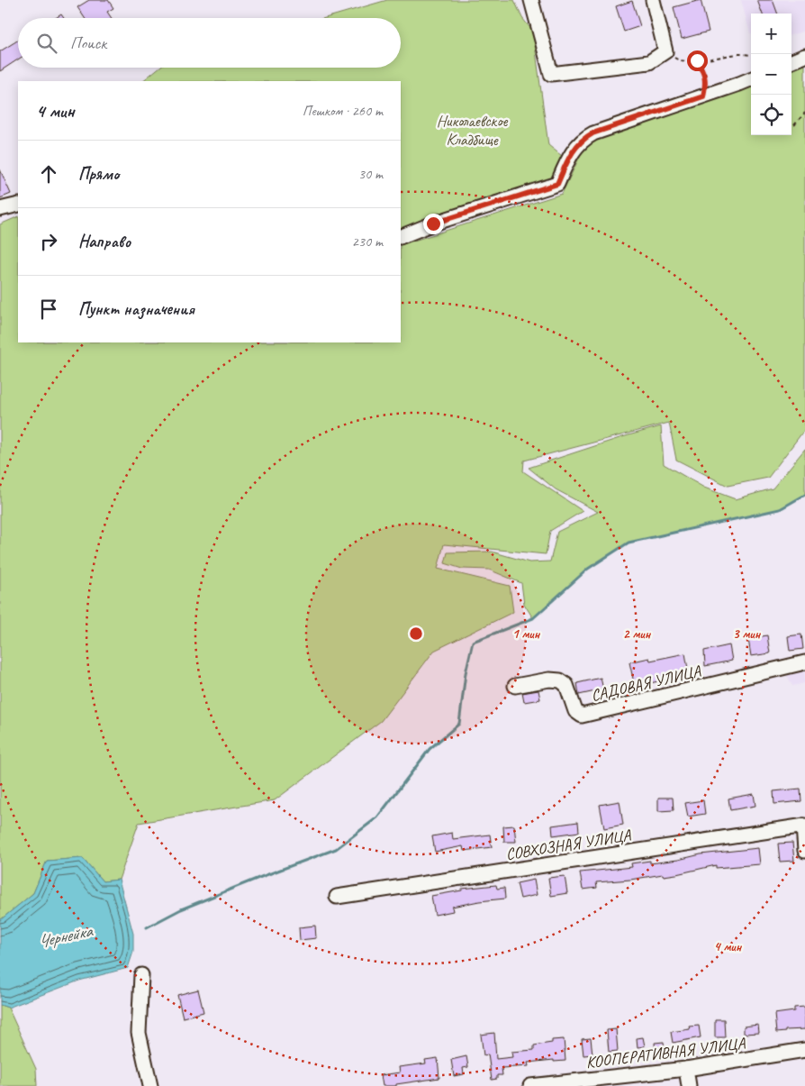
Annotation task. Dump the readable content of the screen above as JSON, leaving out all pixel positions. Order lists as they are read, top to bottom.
{
  "streets": {
    "street": ["САДОВАЯ УЛИЦА", "СОВХОЗНАЯ УЛИЦА", "КООПЕРАТИВНАЯ УЛИЦА"]
  },
  "water": ["Чернейка"],
  "parks": ["Николаевское Кладбище"],
  "page": {
    "map_buttons": ["+", "−"],
    "search": "Поиск",
    "heading": ["4 мин", "Пешком · 260 m"],
    "list": [
      ["Прямо", "30 m"],
      ["Направо", "230 m"],
      "Пункт назначения"
    ]
  },
  "rings": [
    "1 мин",
    "2 мин",
    "3 мин",
    "4 мин"
  ]
}
